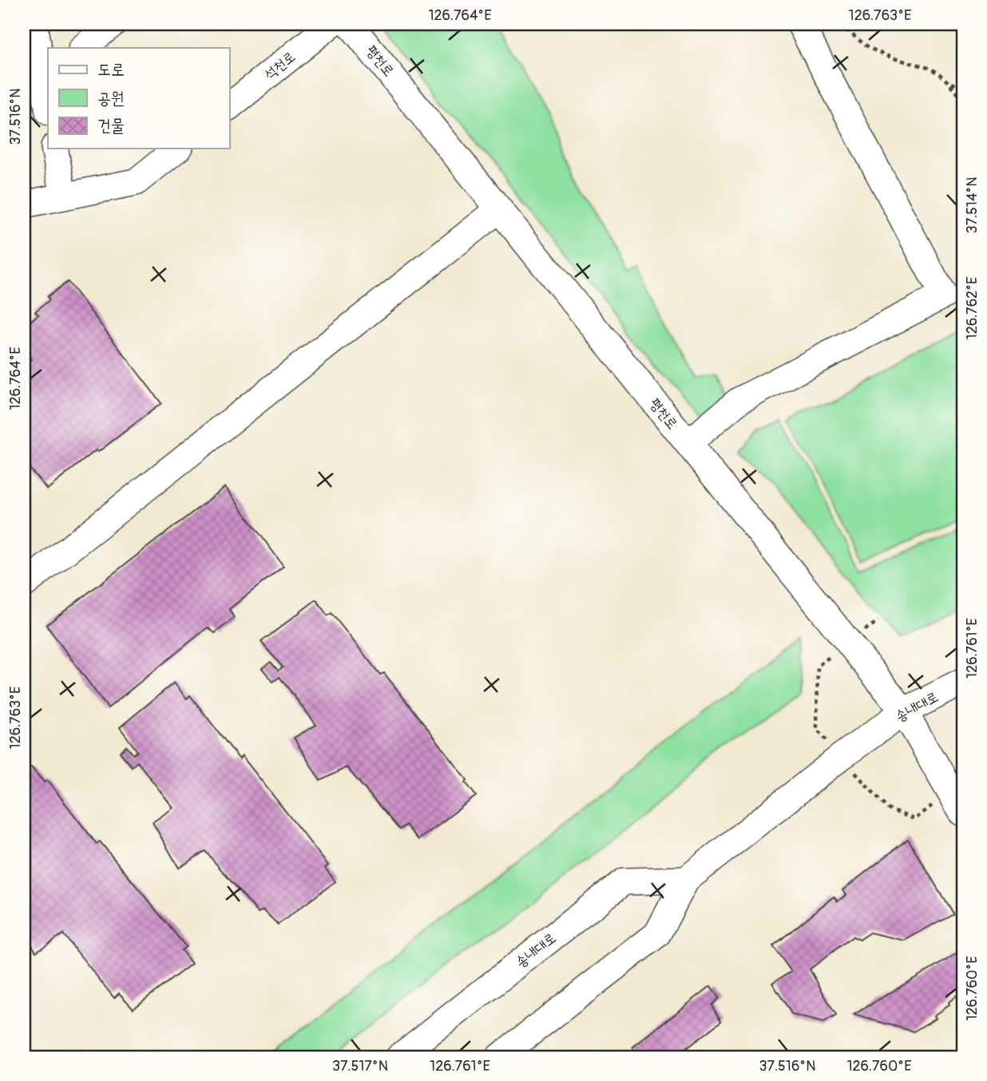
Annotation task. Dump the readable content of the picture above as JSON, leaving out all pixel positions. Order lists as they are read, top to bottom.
{
  "streets": {
    "street": ["평천로", "석천로", "송내대로"]
  },
  "crossings": [
    ["평천로", "송내대로"]
  ],
  "legend": ["도로", "공원", "건물"],
  "coordinates": [
    "126.764°E",
    "126.763°E",
    "37.516°N",
    "37.514°N",
    "126.762°E",
    "126.761°E",
    "126.760°E",
    "37.517°N"
  ]
}
